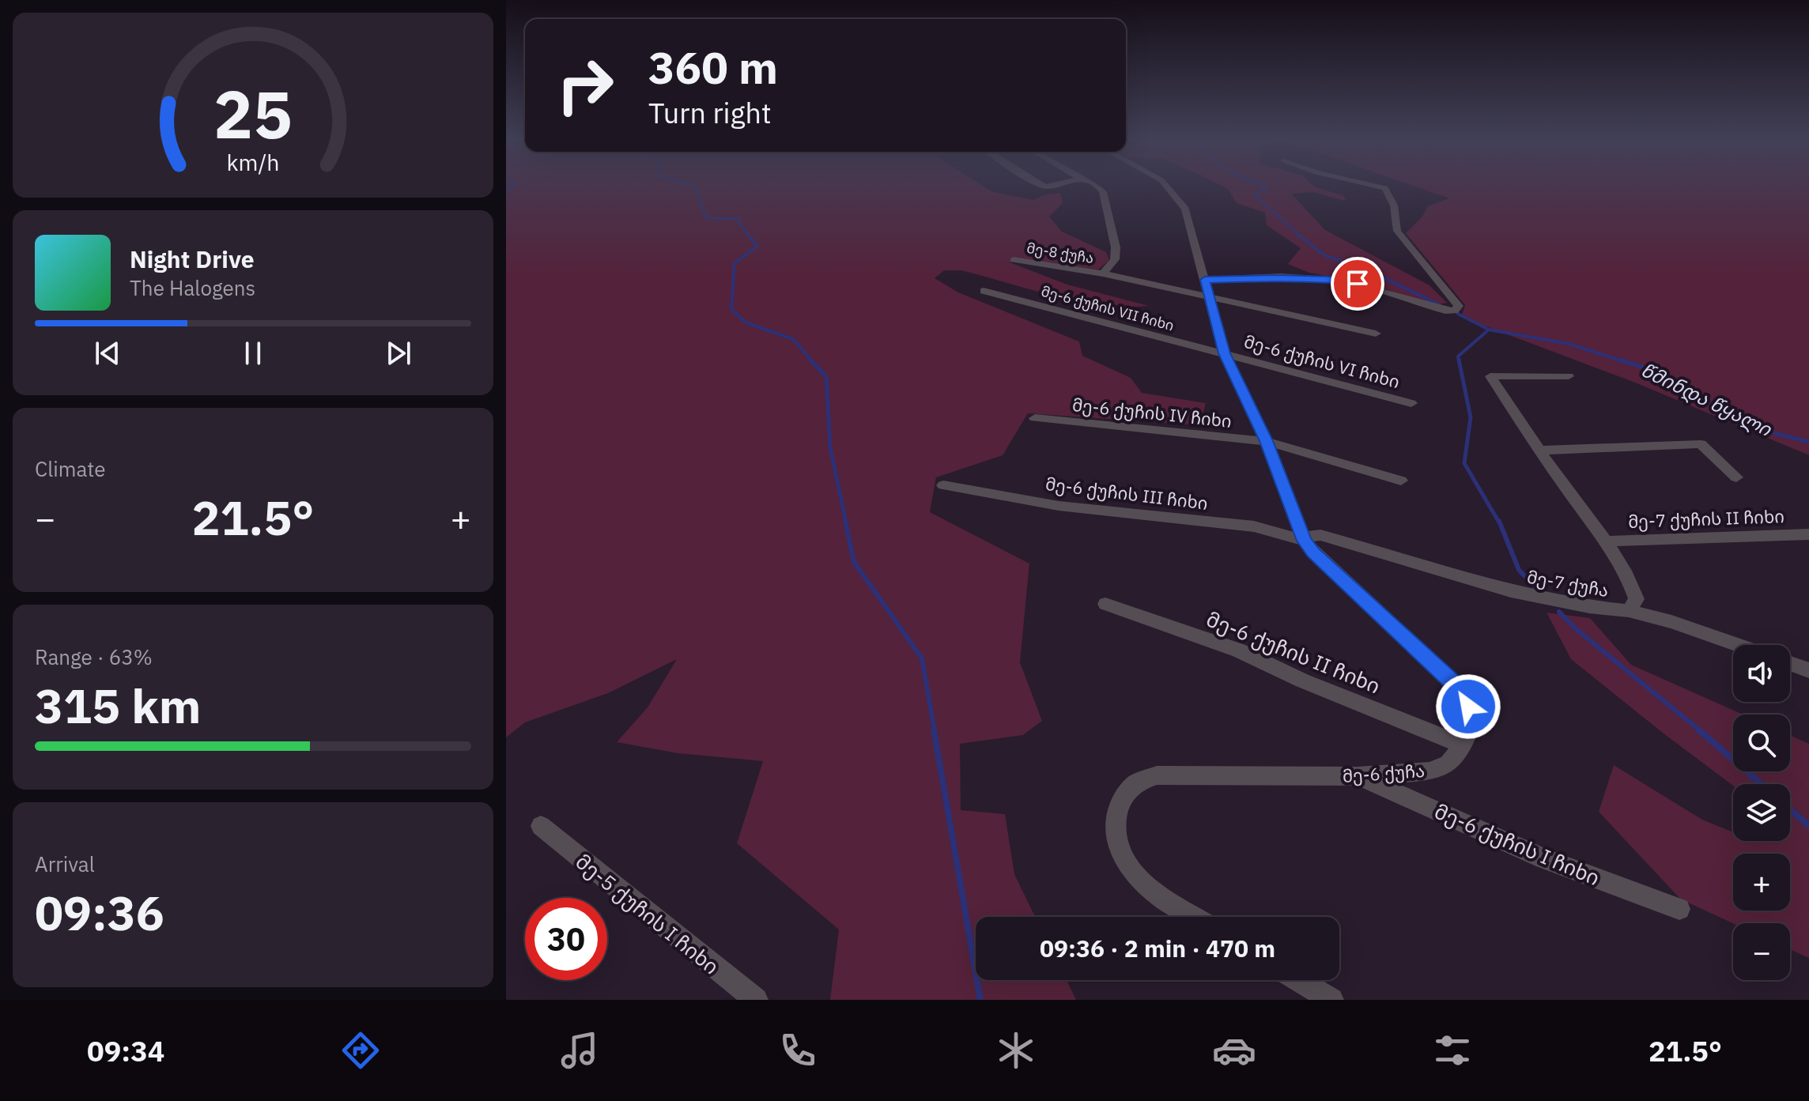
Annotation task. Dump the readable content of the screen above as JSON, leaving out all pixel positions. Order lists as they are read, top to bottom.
{
  "streets": {
    "street": [
      "მე-8 ქუჩა",
      "მე-6 ქუჩის VII ჩიხი",
      "მე-6 ქუჩის VI ჩიხი",
      "მე-6 ქუჩის IV ჩიხი",
      "მე-6 ქუჩის III ჩიხი",
      "მე-7 ქუჩის II ჩიხი",
      "მე-7 ქუჩა",
      "მე-6 ქუჩის II ჩიხი",
      "მე-6 ქუჩა",
      "მე-6 ქუჩის I ჩიხი",
      "მე-5 ქუჩის I ჩიხი"
    ]
  },
  "crossings": [
    ["მე-6 ქუჩის VII ჩიხი", "მე-6 ქუჩის VI ჩიხი"],
    ["მე-6 ქუჩის III ჩიხი", "მე-7 ქუჩა"],
    ["მე-7 ქუჩის II ჩიხი", "მე-7 ქუჩა"],
    ["მე-6 ქუჩის II ჩიხი", "მე-6 ქუჩა"],
    ["მე-6 ქუჩა", "მე-6 ქუჩის I ჩიხი"]
  ],
  "water": ["წმინდა წყალი"],
  "page": {
    "turn": ["360 m", "Turn right"],
    "song": ["Night Drive", "The Halogens"],
    "tile": [
      "Climate",
      ["Range · 63%", "315 km"],
      ["Arrival", "09:36"]
    ],
    "heat": ["−", "21.5°", "+"],
    "map_buttons": ["+", "−"],
    "limit": "30",
    "trip": "09:36 · 2 min · 470 m",
    "tabs": ["09:34", "21.5°"],
    "gauge": ["25", "km/h"]
  }
}
